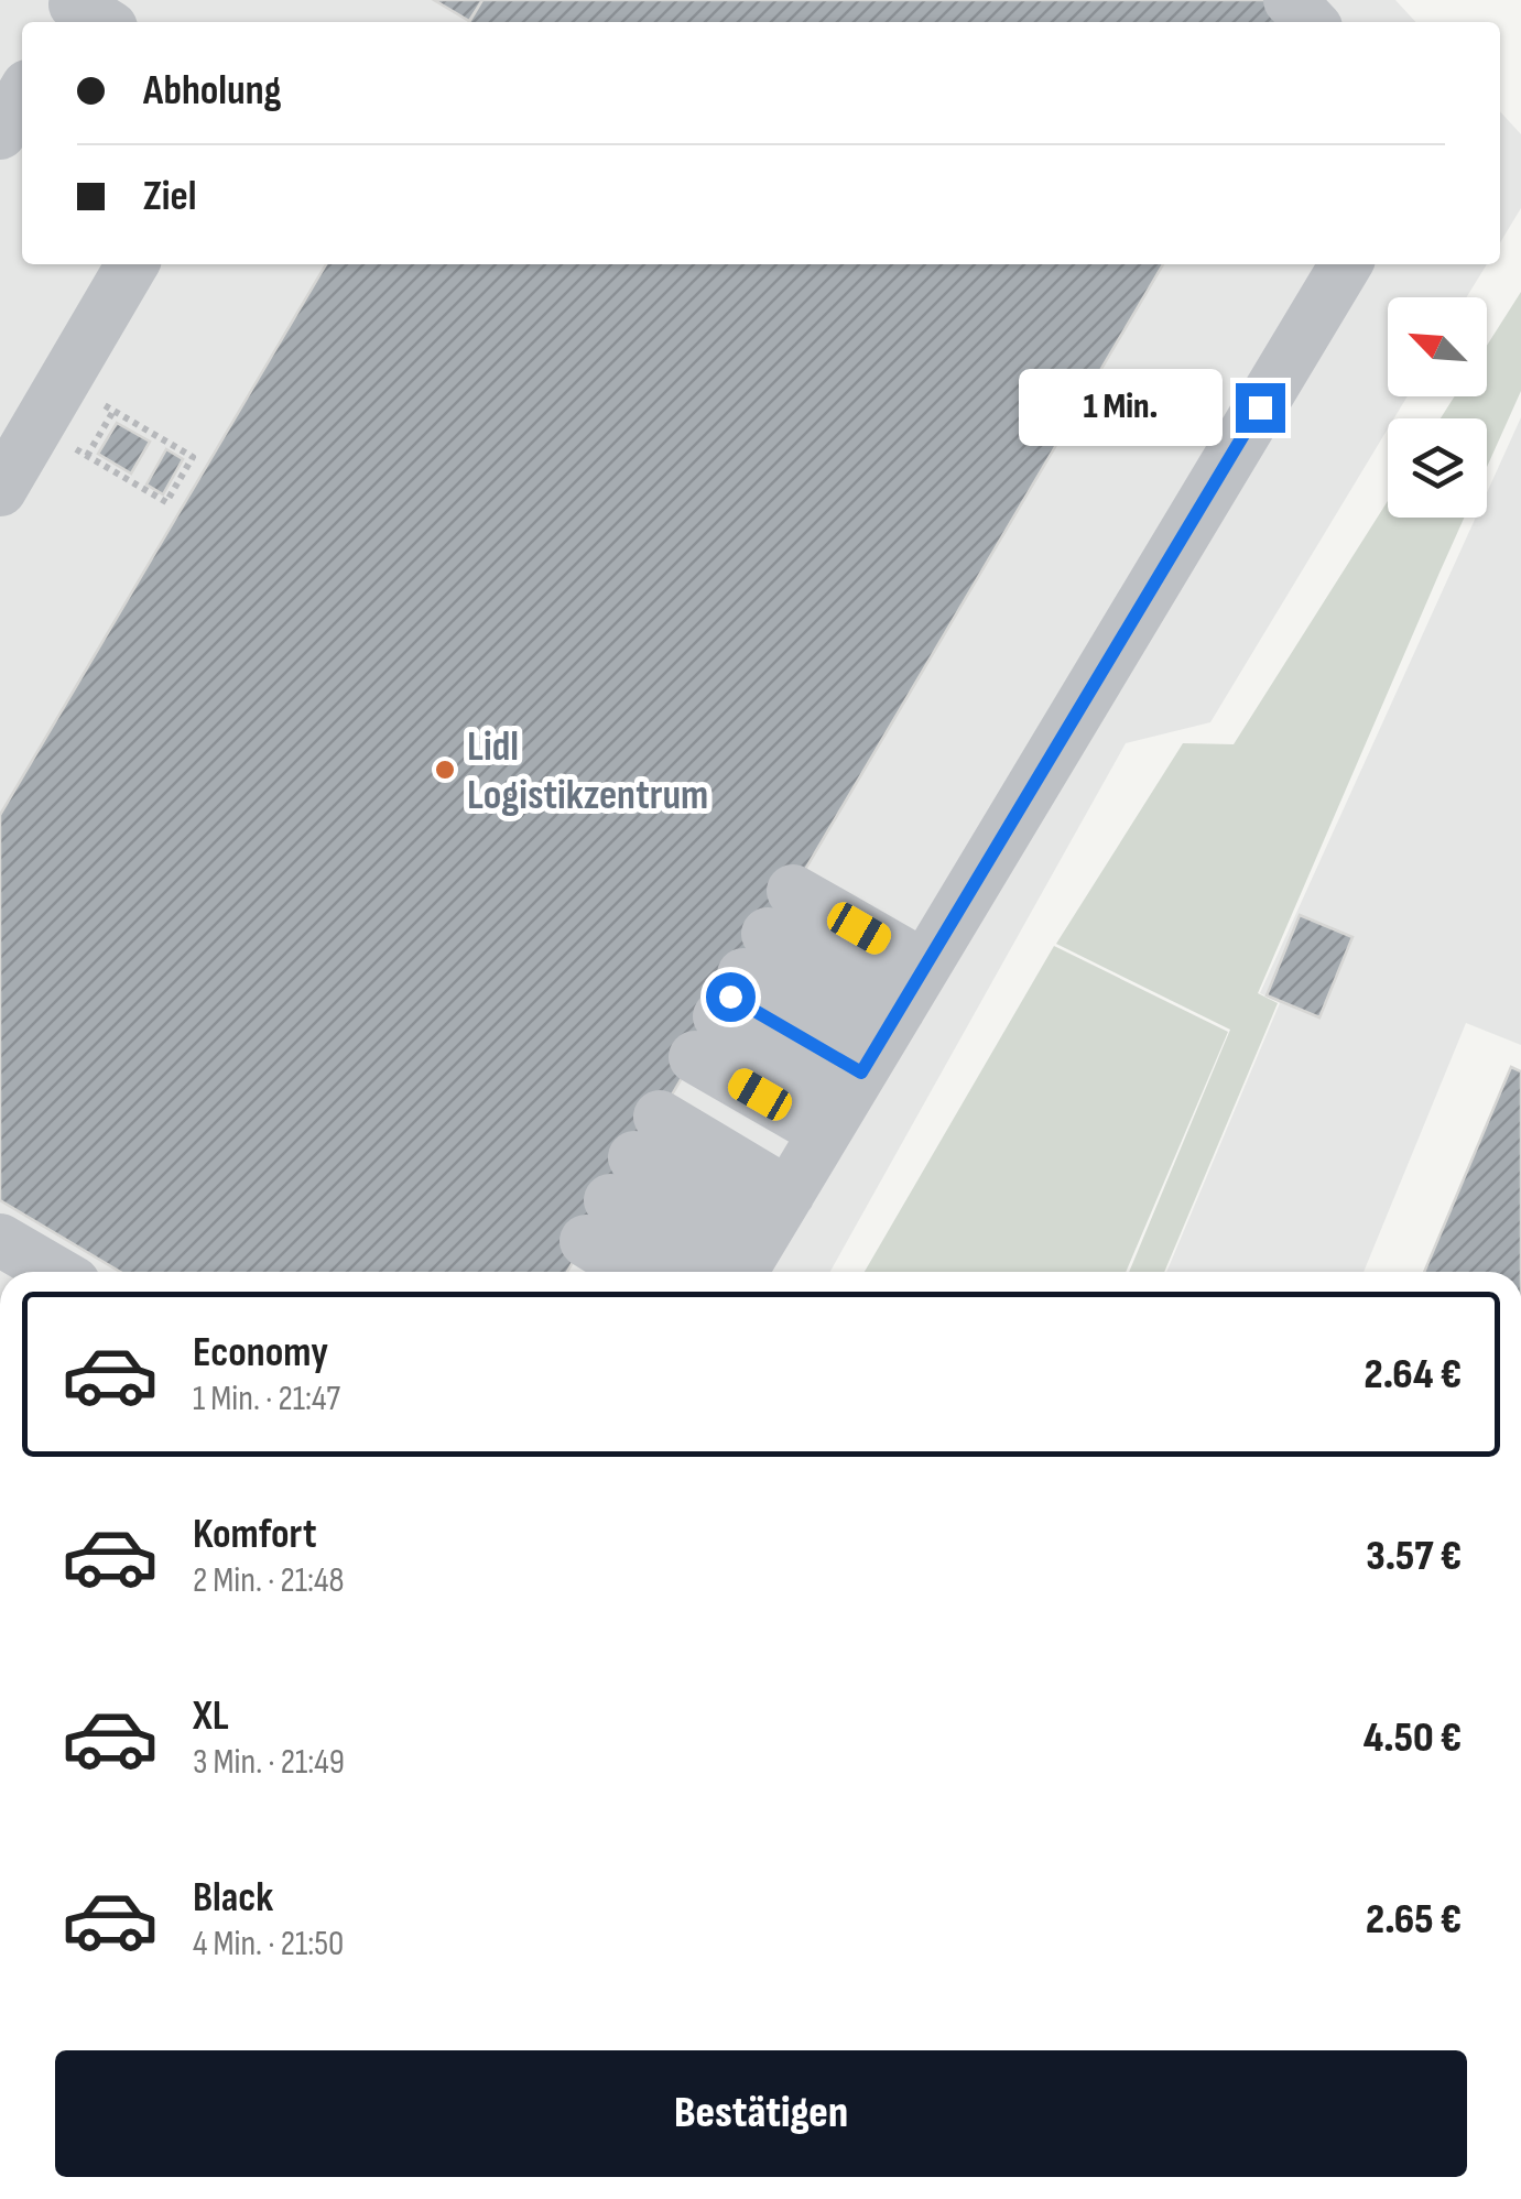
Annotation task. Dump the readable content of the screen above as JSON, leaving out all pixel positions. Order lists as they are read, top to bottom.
{
  "places": ["Lidl Logistikzentrum"],
  "north": "top left",
  "page": {
    "banner": ["Abholung", "Ziel"],
    "bubble": "1 Min.",
    "list": [
      {
        "name": "Economy",
        "note": "1 Min. · 21:47",
        "value": "2.64 €"
      },
      {
        "name": "Komfort",
        "note": "2 Min. · 21:48",
        "value": "3.57 €"
      },
      {
        "name": "XL",
        "note": "3 Min. · 21:49",
        "value": "4.50 €"
      },
      {
        "name": "Black",
        "note": "4 Min. · 21:50",
        "value": "2.65 €"
      }
    ],
    "buttons": "Bestätigen"
  }
}
